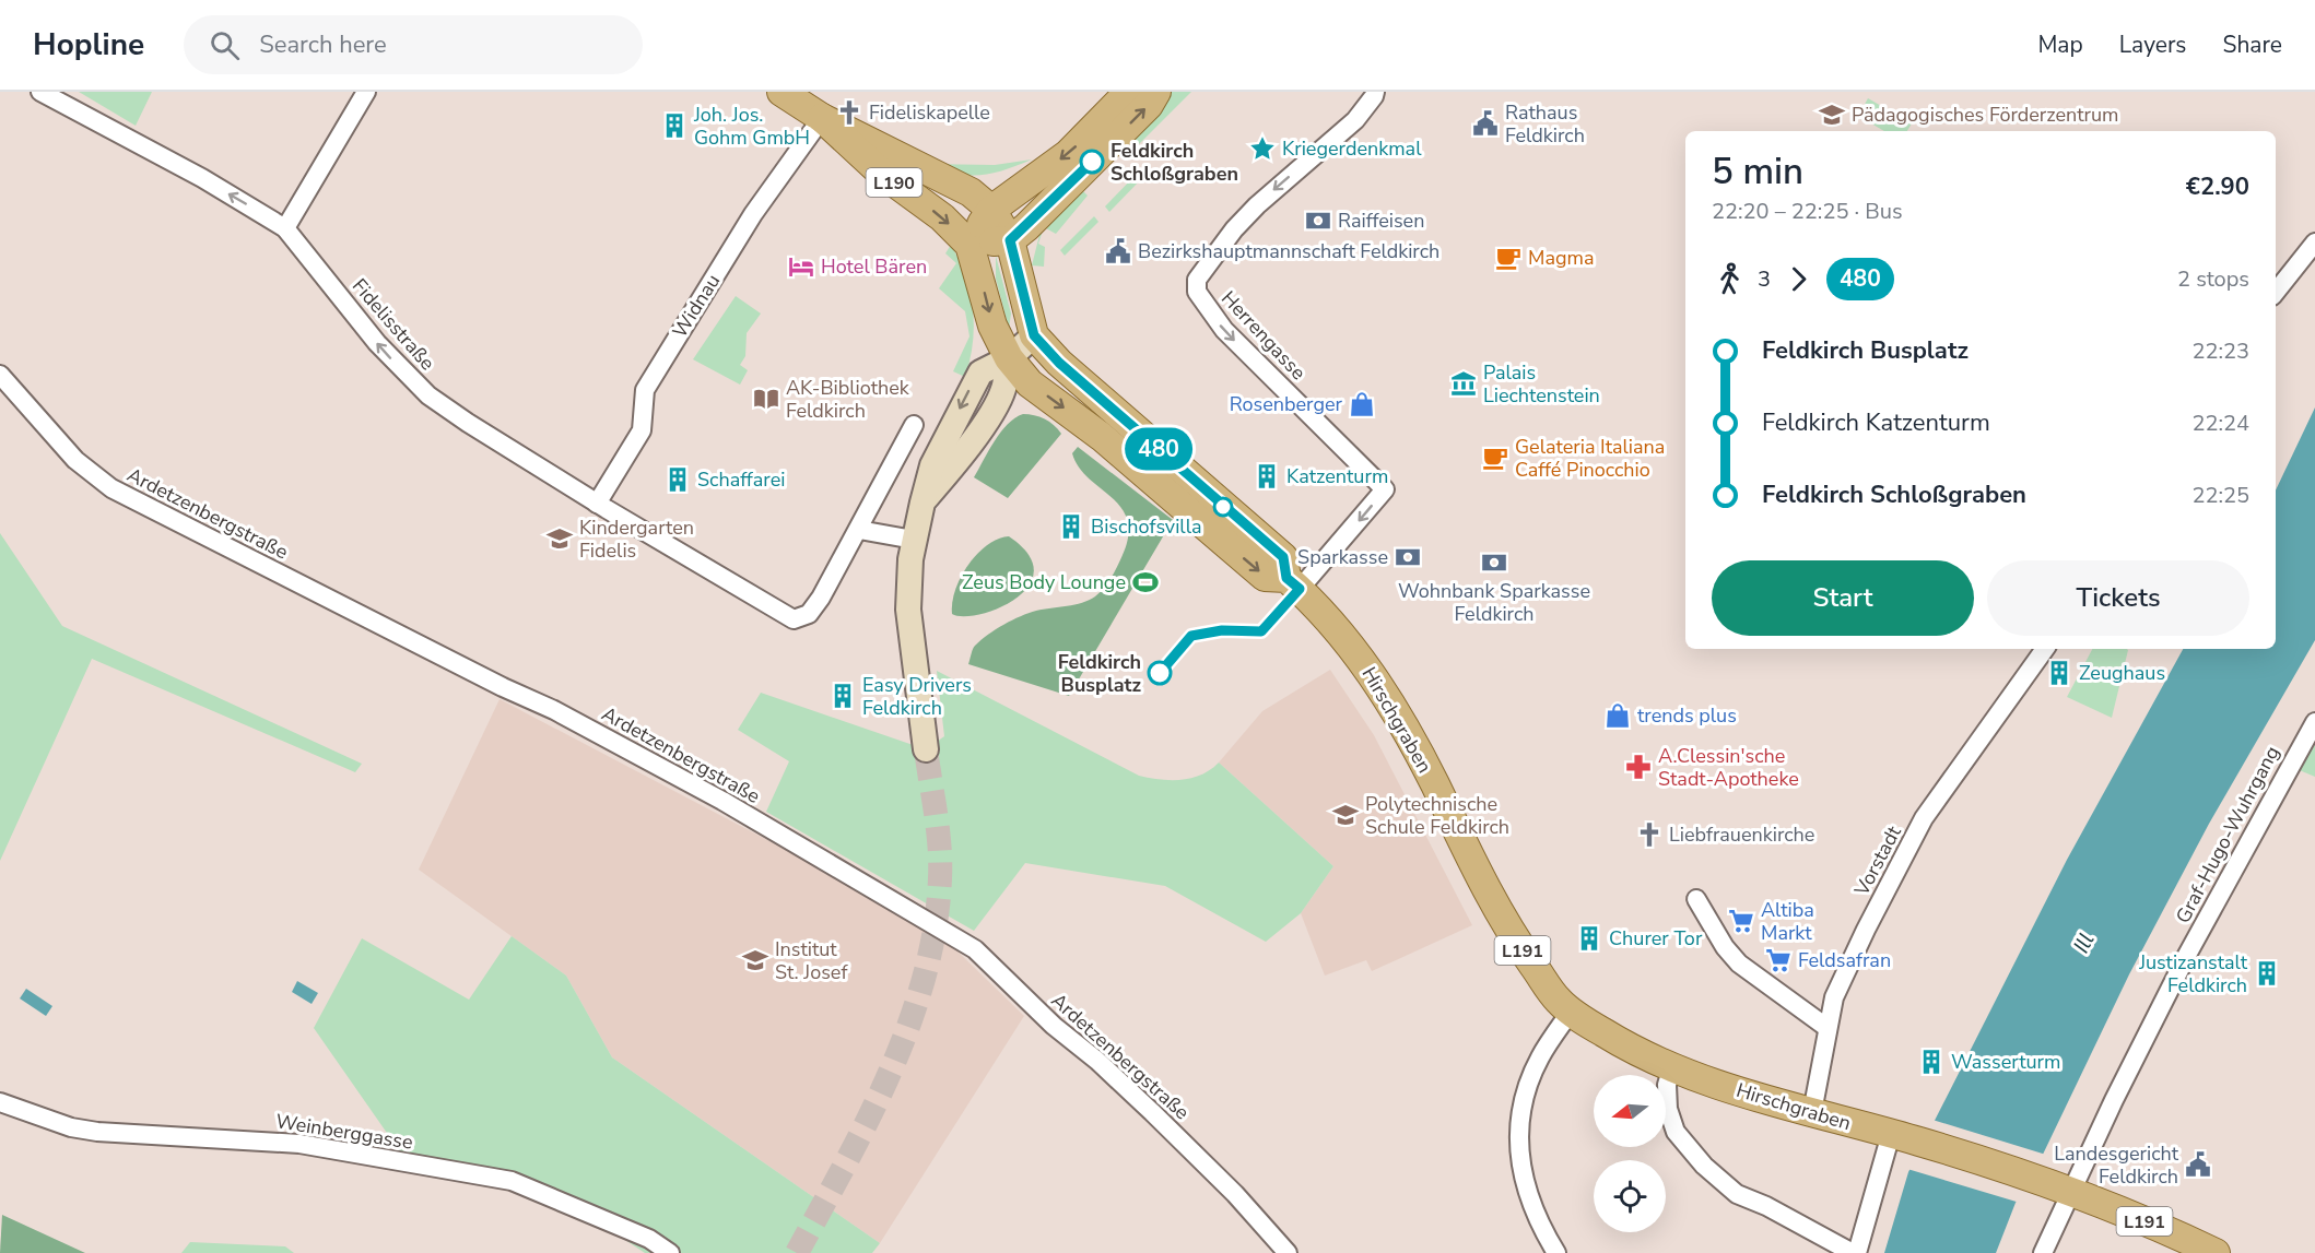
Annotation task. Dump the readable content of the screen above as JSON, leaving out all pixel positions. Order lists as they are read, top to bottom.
{
  "streets": {
    "main road": ["L190", "Hirschgraben", "L191"],
    "street": [
      "Widnau",
      "Fidelisstraße",
      "Herrengasse",
      "Ardetzenbergstraße",
      "Graf-Hugo-Wuhrgang",
      "Vorstadt",
      "Weinberggasse"
    ]
  },
  "crossings": [
    ["L190", "Widnau"],
    ["L190", "Hirschgraben"],
    ["Widnau", "Fidelisstraße"],
    ["Herrengasse", "Hirschgraben"],
    ["Hirschgraben", "Graf-Hugo-Wuhrgang"],
    ["Hirschgraben", "Vorstadt"],
    ["Hirschgraben", "L191"],
    ["Graf-Hugo-Wuhrgang", "L191"]
  ],
  "one_way": ["Fidelisstraße"],
  "water": ["Ill"],
  "places": {
    "church": ["Fideliskapelle", "Liebfrauenkirche"],
    "school or university": [
      "Pädagogisches Förderzentrum",
      "Kindergarten Fidelis",
      "Polytechnische Schule Feldkirch",
      "Institut St. Josef"
    ],
    "public building": ["Rathaus Feldkirch", "Bezirkshauptmannschaft Feldkirch", "Landesgericht Feldkirch"],
    "building": [
      "Joh. Jos. Gohm GmbH",
      "Katzenturm",
      "Schaffarei",
      "Bischofsvilla",
      "Zeughaus",
      "Easy Drivers Feldkirch",
      "Churer Tor",
      "Justizanstalt Feldkirch",
      "Wasserturm"
    ],
    "place": ["Kriegerdenkmal"],
    "other": ["Feldkirch Schloßgraben", "Feldkirch Busplatz"],
    "bank": ["Raiffeisen", "Sparkasse", "Wohnbank Sparkasse Feldkirch"],
    "cafe": ["Magma", "Gelateria Italiana Caffé Pinocchio"],
    "hotel": ["Hotel Bären"],
    "museum": ["Palais Liechtenstein"],
    "library": ["AK-Bibliothek Feldkirch"],
    "shop": ["Rosenberger", "trends plus"],
    "sports": ["Zeus Body Lounge"],
    "pharmacy": ["A.Clessin'sche Stadt-Apotheke"],
    "supermarket": ["Altiba Markt", "Feldsafran"]
  },
  "lines": ["bus line 480"],
  "north": "left",
  "page": {
    "header": "Hopline",
    "search": "Search here",
    "nav": ["Map", "Layers", "Share"],
    "on_map": "480",
    "heading": ["5 min", "22:20 – 22:25 · Bus", "€2.90"],
    "legs": ["3", "480", "2 stops"],
    "list": [
      {
        "name": "Feldkirch Busplatz",
        "value": "22:23"
      },
      {
        "name": "Feldkirch Katzenturm",
        "value": "22:24"
      },
      {
        "name": "Feldkirch Schloßgraben",
        "value": "22:25"
      }
    ],
    "buttons": ["Start", "Tickets"]
  }
}
